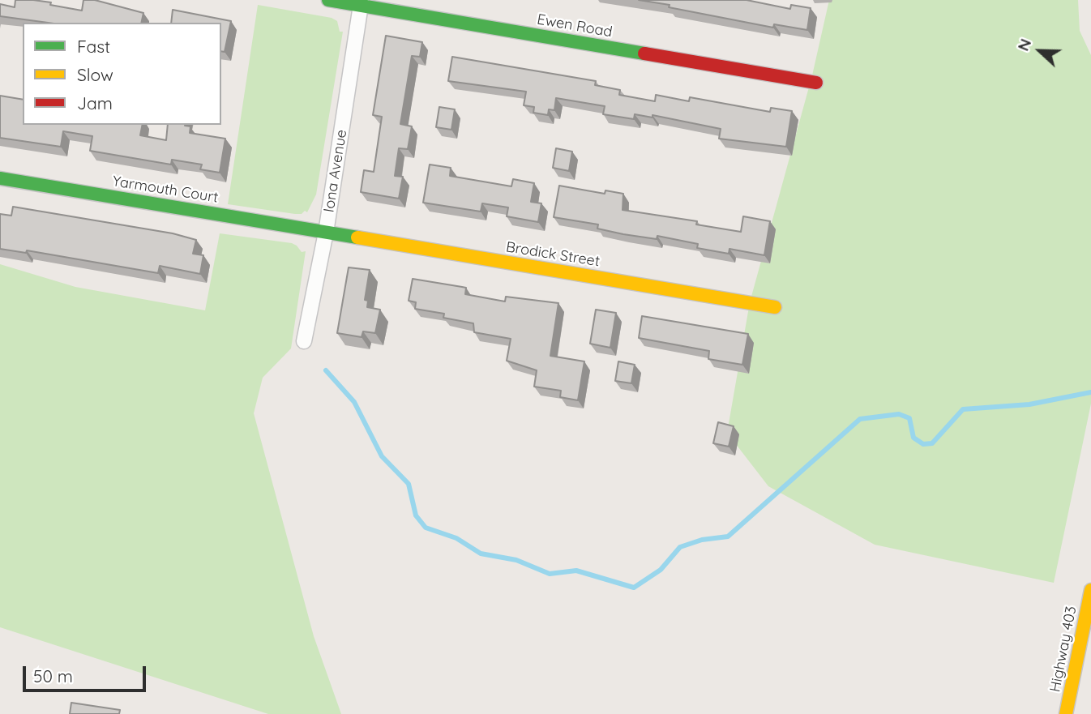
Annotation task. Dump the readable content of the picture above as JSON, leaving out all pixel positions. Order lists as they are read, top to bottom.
{
  "streets": {
    "main road": [
      "Ewen Road",
      "Yarmouth Court",
      "Brodick Street",
      "Highway 403"
    ],
    "street": ["Iona Avenue"]
  },
  "crossings": [
    ["Ewen Road", "Iona Avenue"],
    ["Iona Avenue", "Yarmouth Court"],
    ["Iona Avenue", "Brodick Street"],
    ["Yarmouth Court", "Brodick Street"]
  ],
  "legend": ["Fast", "Slow", "Jam"],
  "scale_bar": "50 m",
  "north": "left"
}
